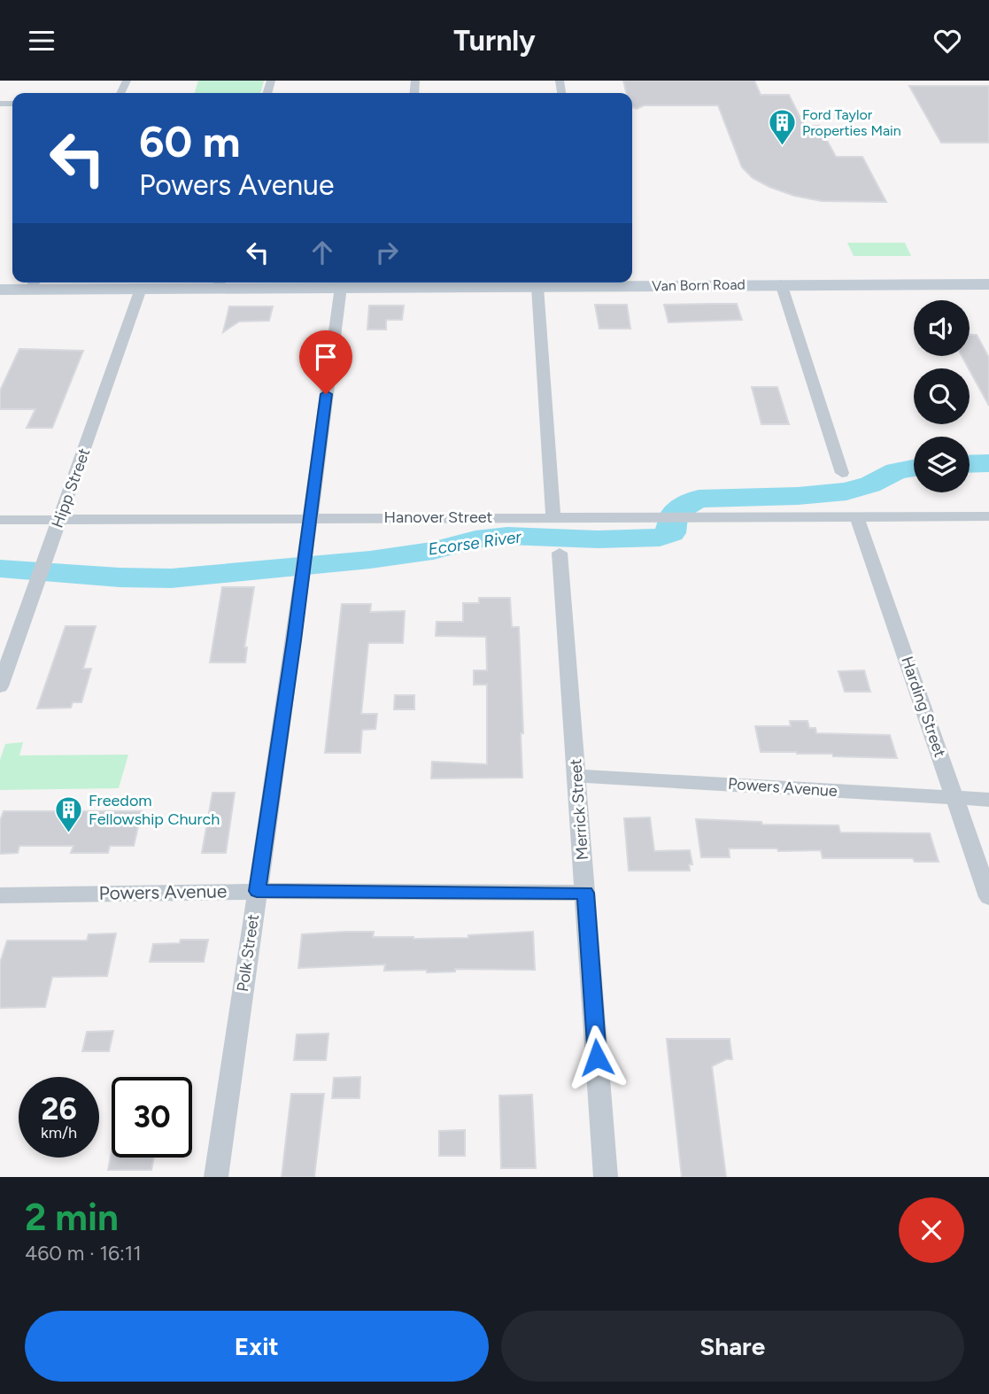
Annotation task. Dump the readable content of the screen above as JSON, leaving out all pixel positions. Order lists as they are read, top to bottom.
{
  "streets": {
    "main road": ["Van Born Road"],
    "street": [
      "Hipp Street",
      "Hanover Street",
      "Harding Street",
      "Powers Avenue",
      "Merrick Street",
      "Polk Street"
    ]
  },
  "crossings": [
    ["Van Born Road", "Hipp Street"],
    ["Van Born Road", "Polk Street"],
    ["Hipp Street", "Hanover Street"],
    ["Hanover Street", "Harding Street"],
    ["Hanover Street", "Polk Street"],
    ["Harding Street", "Powers Avenue"],
    ["Powers Avenue", "Merrick Street"],
    ["Powers Avenue", "Polk Street"]
  ],
  "water": ["Ecorse River"],
  "places": {
    "building": ["Ford Taylor Properties Main", "Freedom Fellowship Church"]
  },
  "page": {
    "header": "Turnly",
    "turn": ["60 m", "Powers Avenue"],
    "speed": "26 km/h",
    "limit": "30",
    "heading": ["2 min", "460 m · 16:11"],
    "buttons": ["Exit", "Share"]
  }
}
